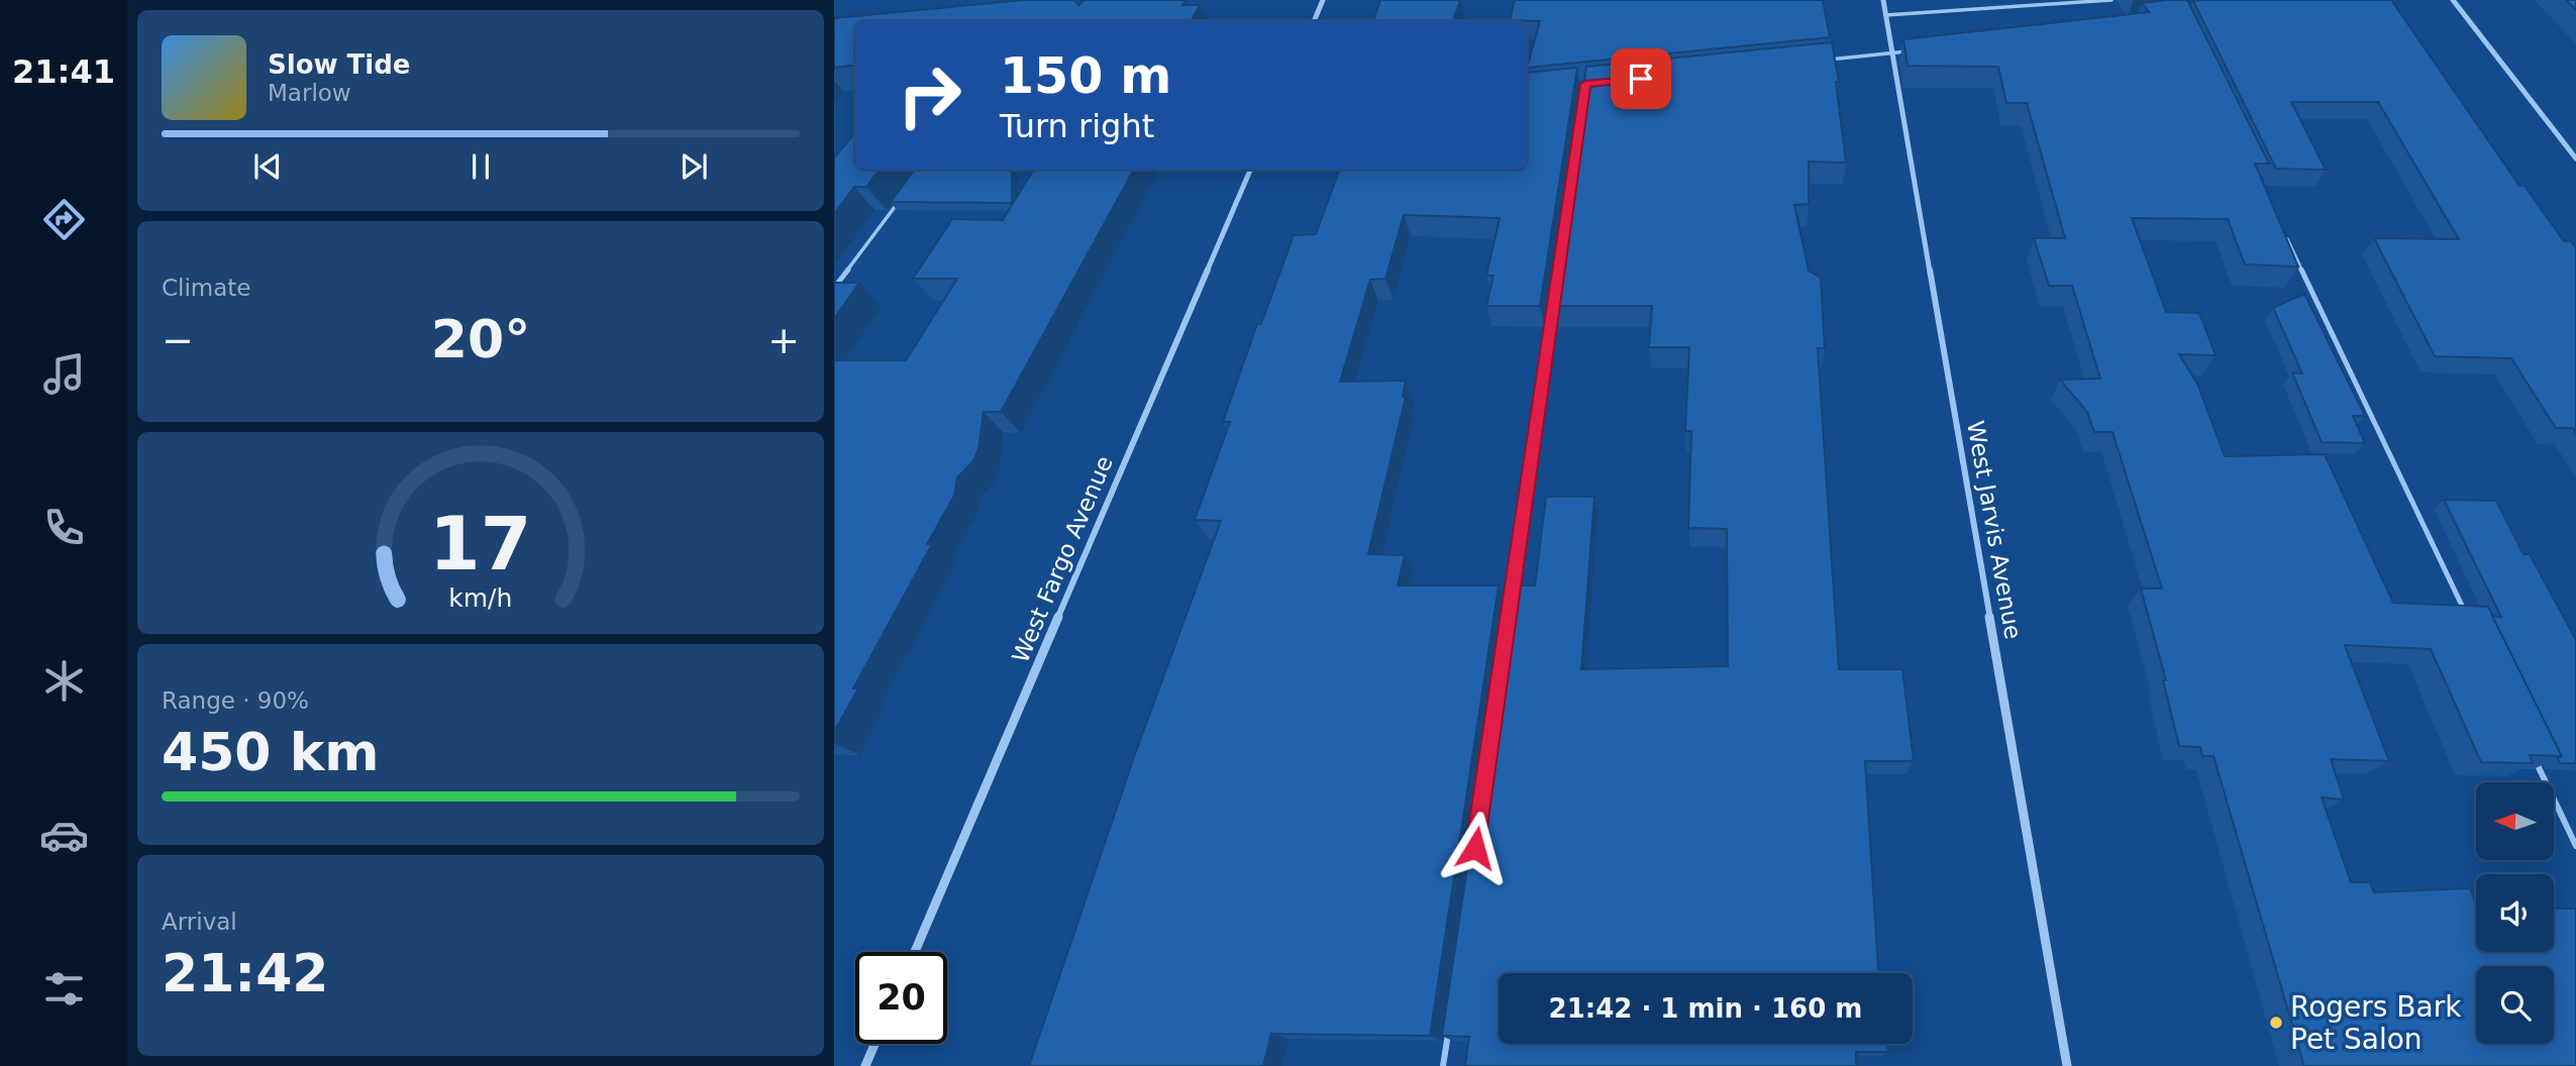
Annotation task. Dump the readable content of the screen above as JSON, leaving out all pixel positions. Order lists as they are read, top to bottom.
{
  "streets": {
    "street": ["West Jarvis Avenue", "West Fargo Avenue"]
  },
  "places": ["Rogers Bark Pet Salon"],
  "north": "left",
  "page": {
    "tabs": "21:41",
    "turn": ["150 m", "Turn right"],
    "song": ["Slow Tide", "Marlow"],
    "tile": [
      "Climate",
      ["Range · 90%", "450 km"],
      ["Arrival", "21:42"]
    ],
    "heat": ["−", "20°", "+"],
    "limit": "20",
    "trip": "21:42 · 1 min · 160 m",
    "gauge": ["17", "km/h"]
  }
}
